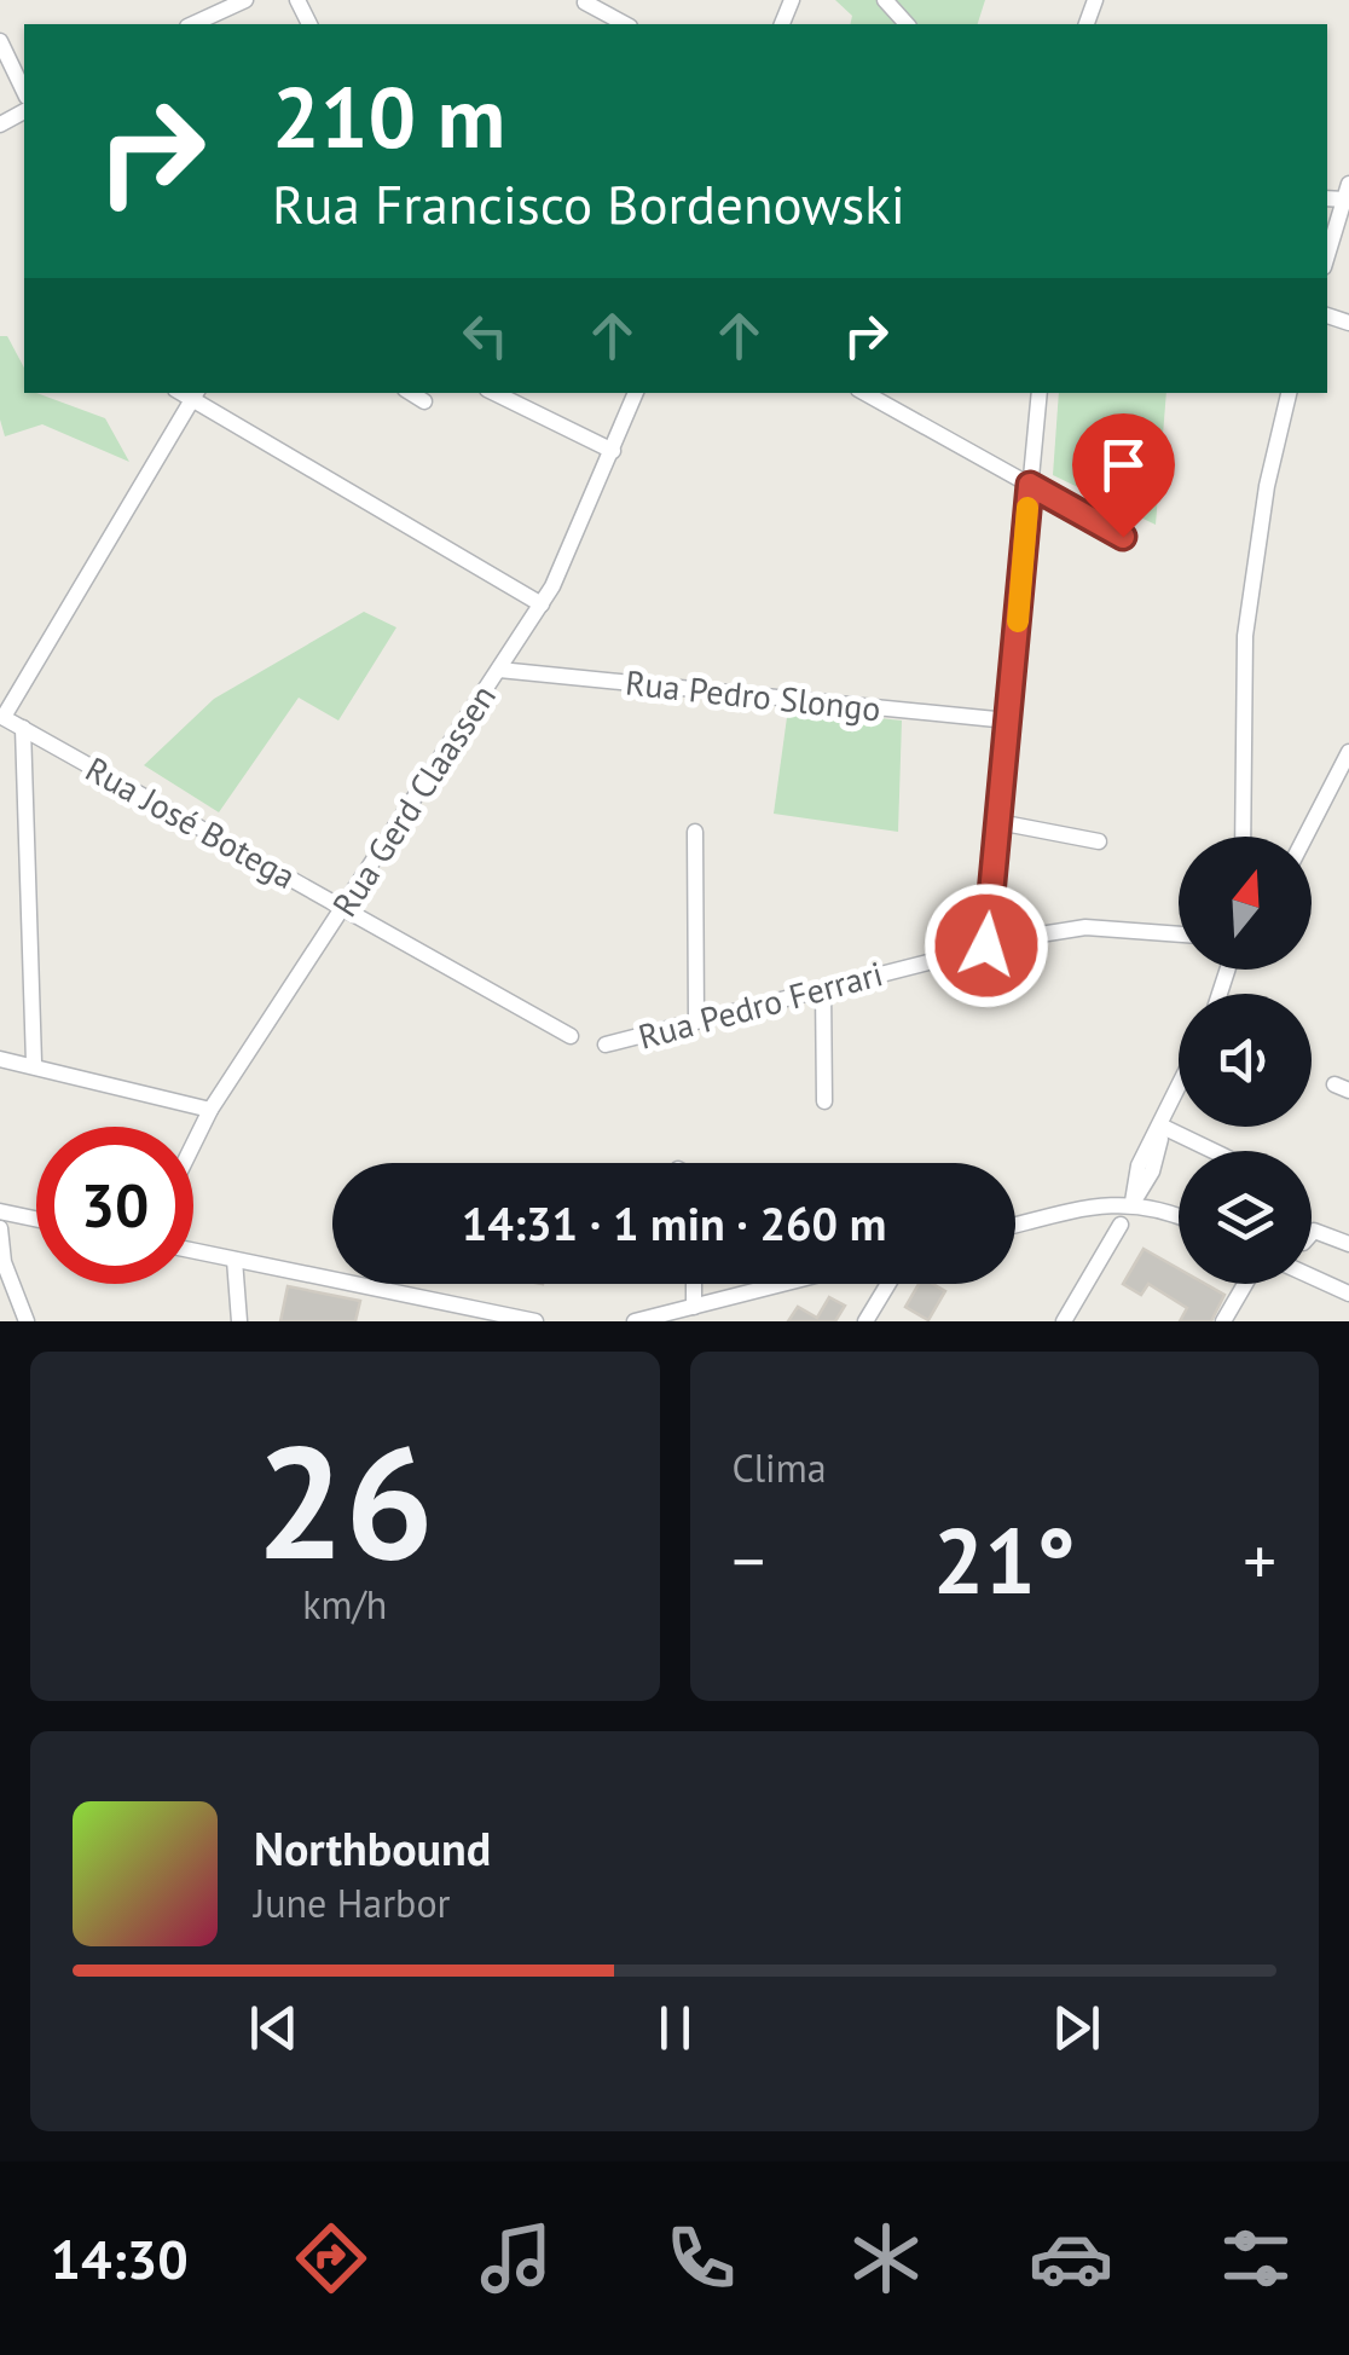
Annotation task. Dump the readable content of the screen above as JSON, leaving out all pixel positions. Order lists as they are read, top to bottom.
{
  "streets": {
    "street": [
      "Rua Pedro Slongo",
      "Rua Gerd Claassen",
      "Rua José Botega",
      "Rua Pedro Ferrari"
    ]
  },
  "crossings": [
    ["Rua Pedro Slongo", "Rua Gerd Claassen"],
    ["Rua Gerd Claassen", "Rua José Botega"]
  ],
  "north": "top",
  "page": {
    "turn": ["210 m", "Rua Francisco Bordenowski"],
    "limit": "30",
    "trip": "14:31 · 1 min · 260 m",
    "tile": [
      ["26", "km/h"],
      "Clima"
    ],
    "heat": ["−", "21°", "+"],
    "song": ["Northbound", "June Harbor"],
    "tabs": "14:30"
  }
}
